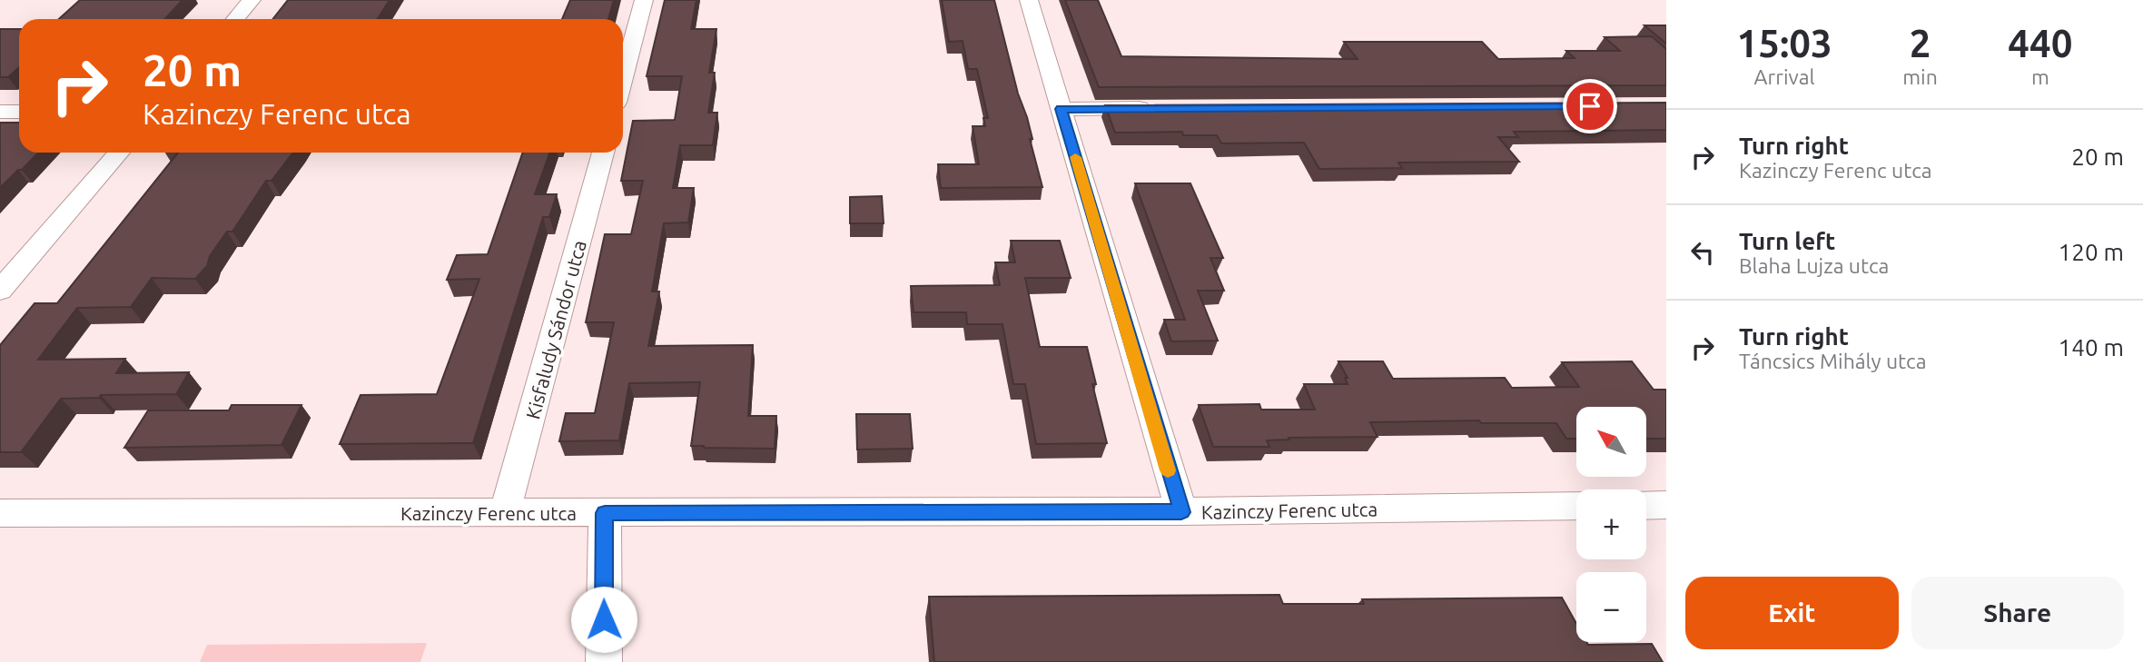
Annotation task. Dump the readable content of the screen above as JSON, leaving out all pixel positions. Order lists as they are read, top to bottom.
{
  "streets": {
    "street": ["Kisfaludy Sándor utca", "Kazinczy Ferenc utca"]
  },
  "crossings": [
    ["Kisfaludy Sándor utca", "Kazinczy Ferenc utca"]
  ],
  "north": "top left",
  "page": {
    "eta": [
      "15:03",
      "Arrival",
      "2",
      "min",
      "440",
      "m"
    ],
    "turn": ["20 m", "Kazinczy Ferenc utca"],
    "list": [
      {
        "name": "Turn right",
        "note": "Kazinczy Ferenc utca",
        "value": "20 m"
      },
      {
        "name": "Turn left",
        "note": "Blaha Lujza utca",
        "value": "120 m"
      },
      {
        "name": "Turn right",
        "note": "Táncsics Mihály utca",
        "value": "140 m"
      }
    ],
    "map_buttons": ["+", "−"],
    "buttons": ["Exit", "Share"]
  }
}
